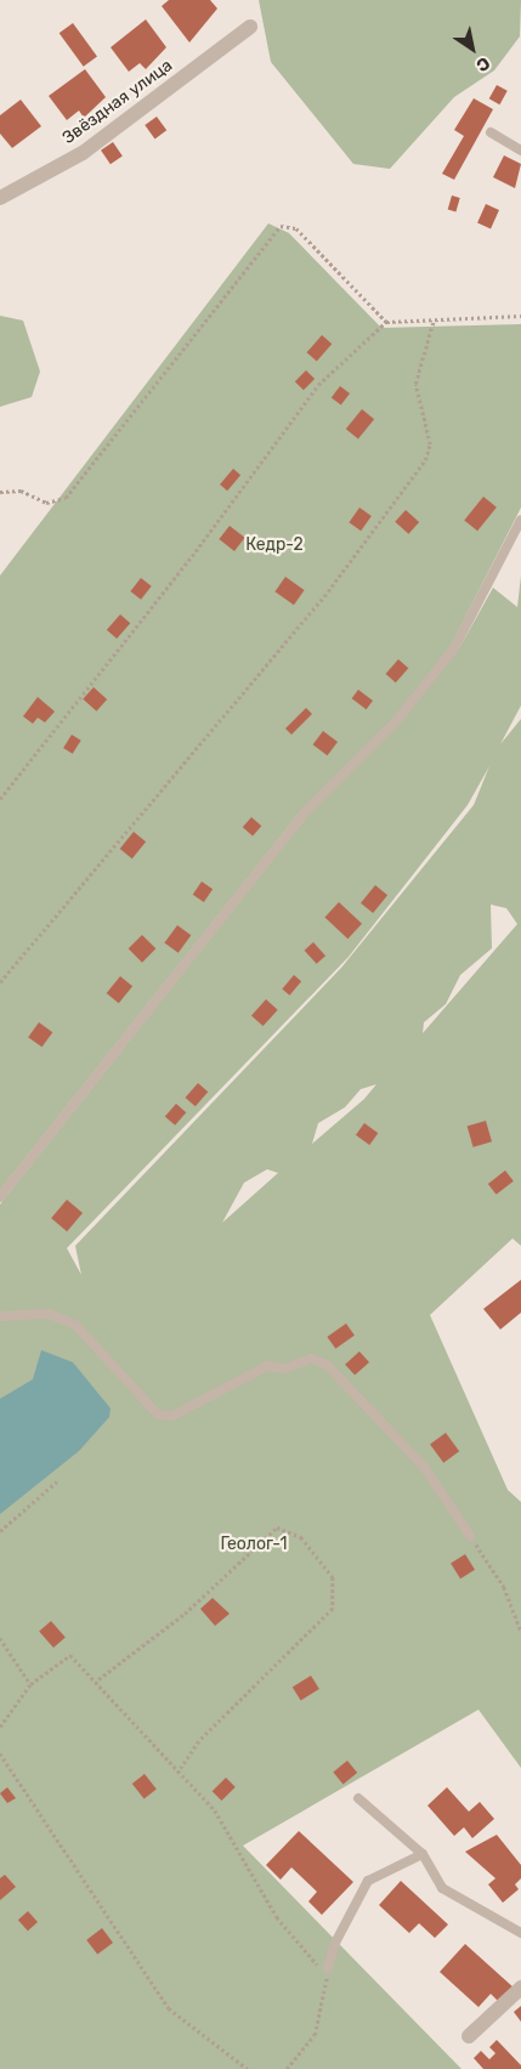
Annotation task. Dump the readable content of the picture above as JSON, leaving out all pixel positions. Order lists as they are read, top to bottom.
{
  "streets": {
    "street": ["Звёздная улица"]
  },
  "parks": ["Кедр-2", "Геолог-1"],
  "north": "bottom right"
}
